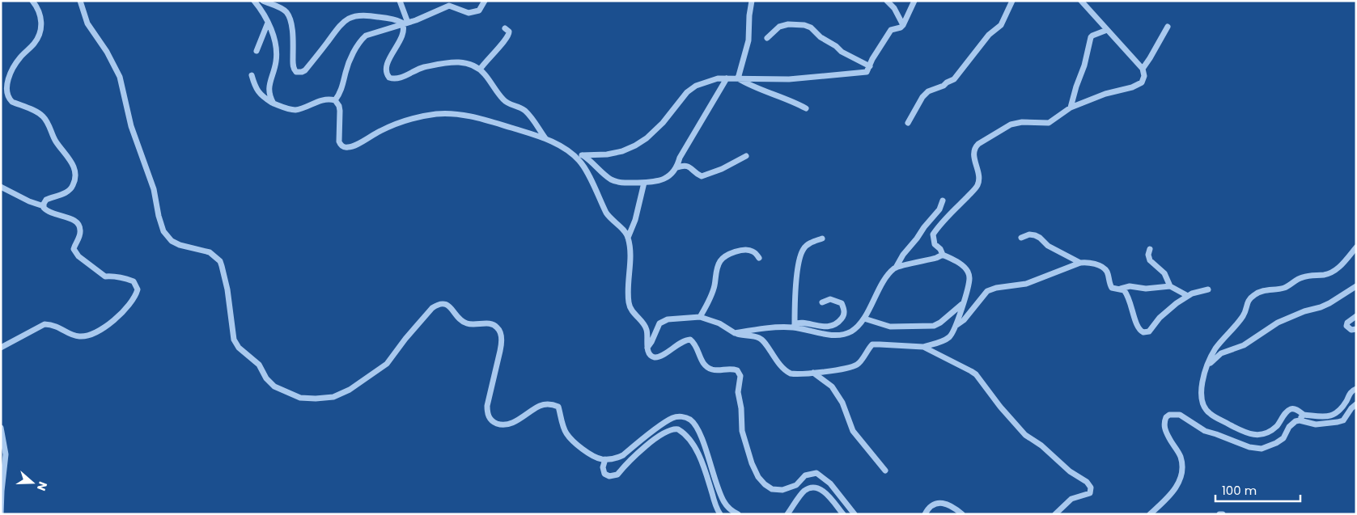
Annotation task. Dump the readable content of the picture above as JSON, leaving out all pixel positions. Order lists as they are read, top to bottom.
{
  "scale_bar": "100 m",
  "north": "right"
}
